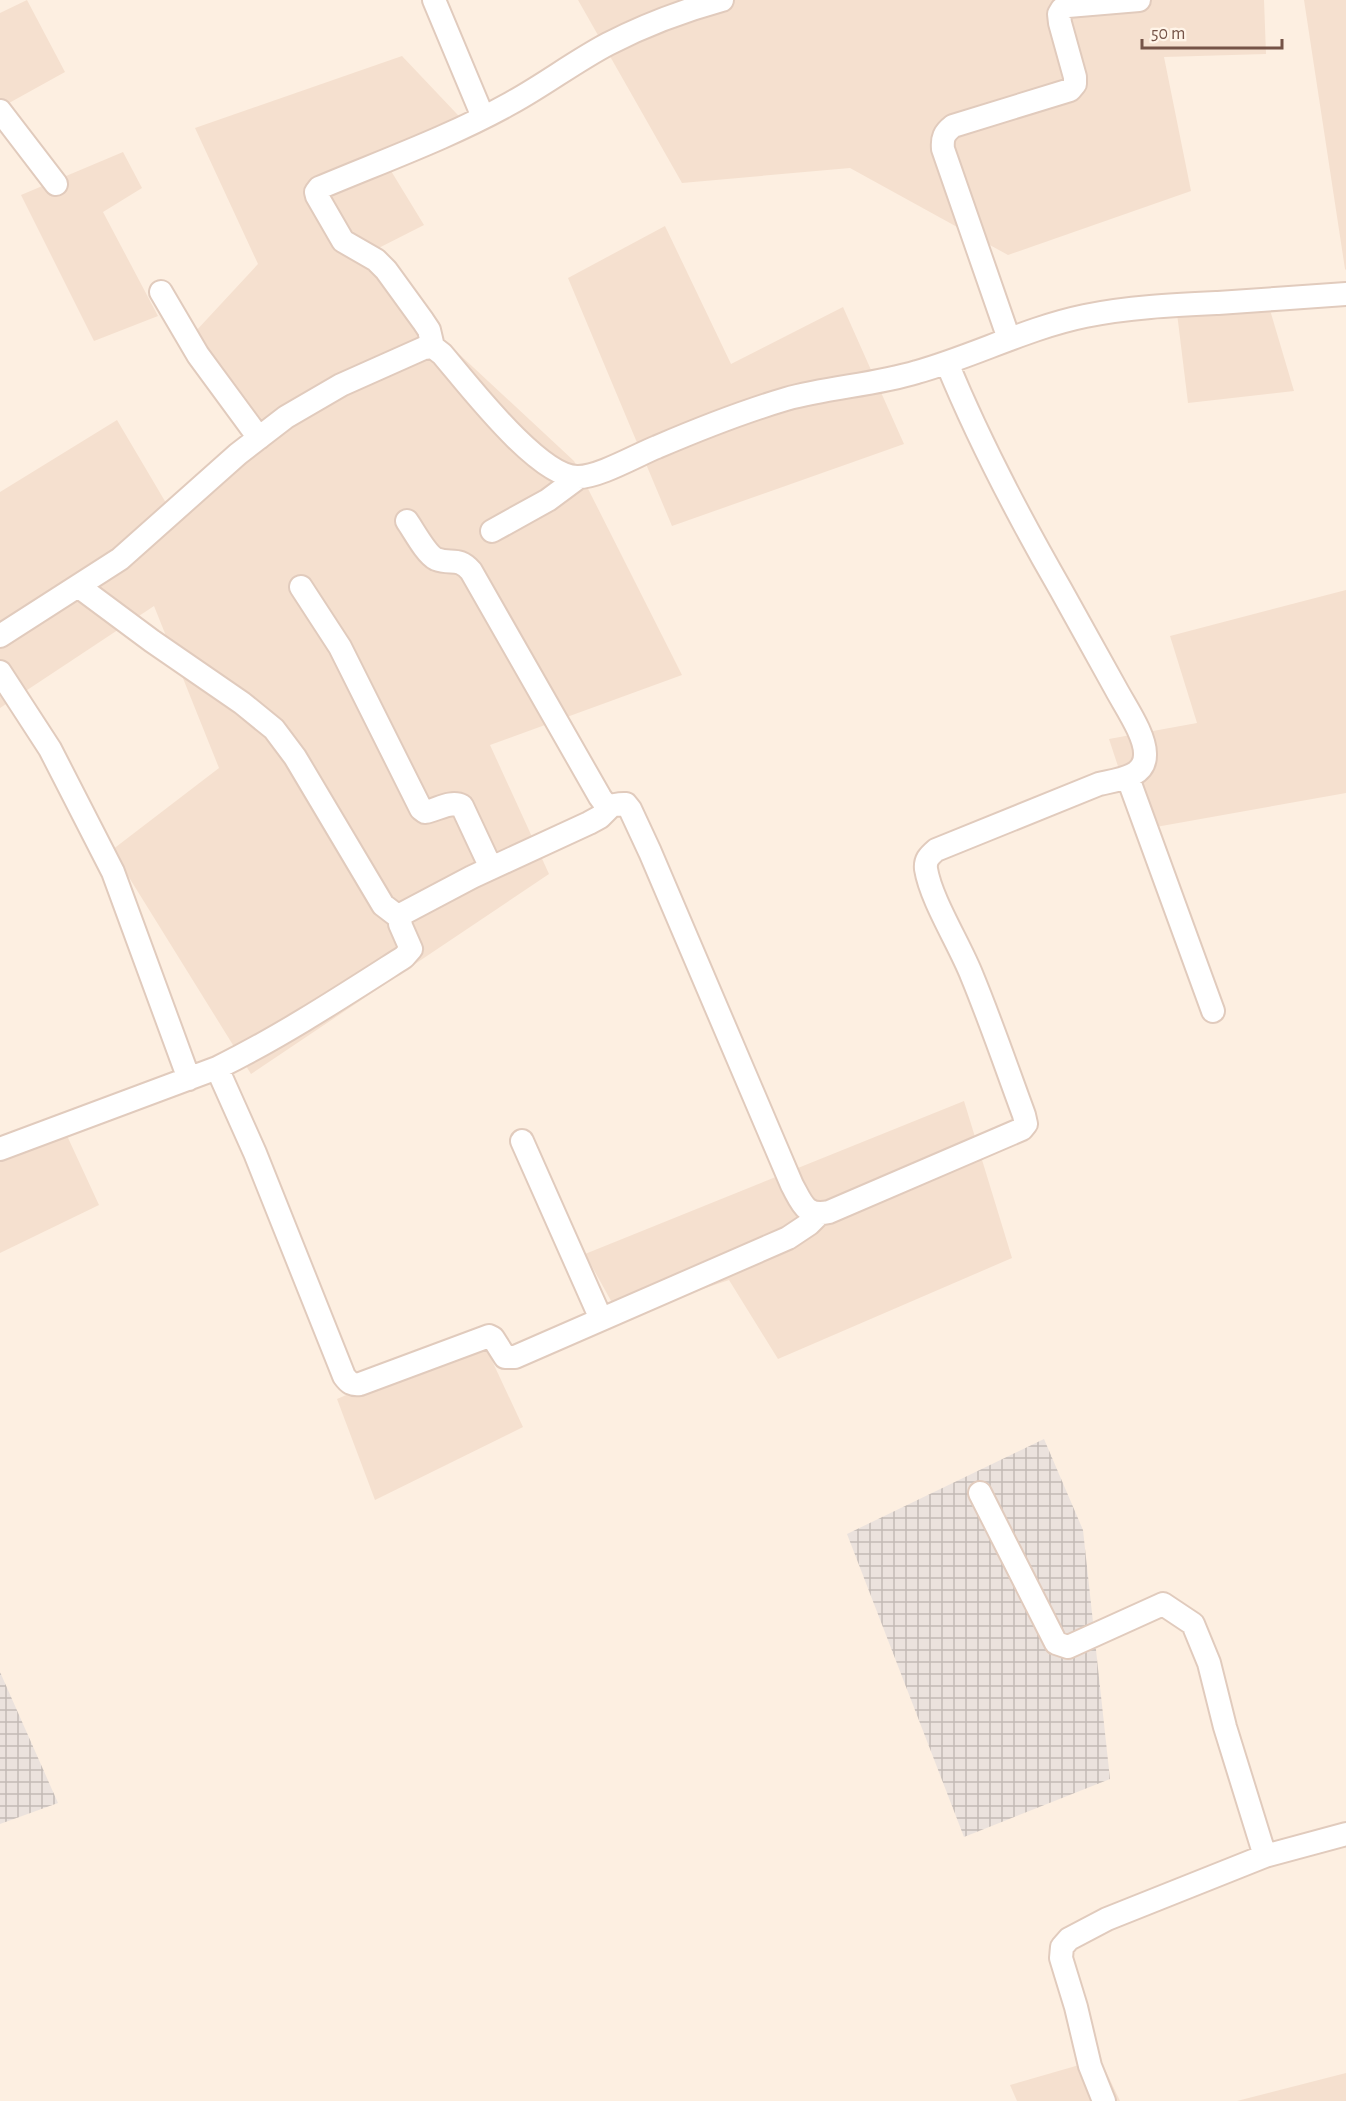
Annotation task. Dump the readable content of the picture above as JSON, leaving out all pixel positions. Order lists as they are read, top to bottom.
{
  "scale_bar": "50 m"
}
